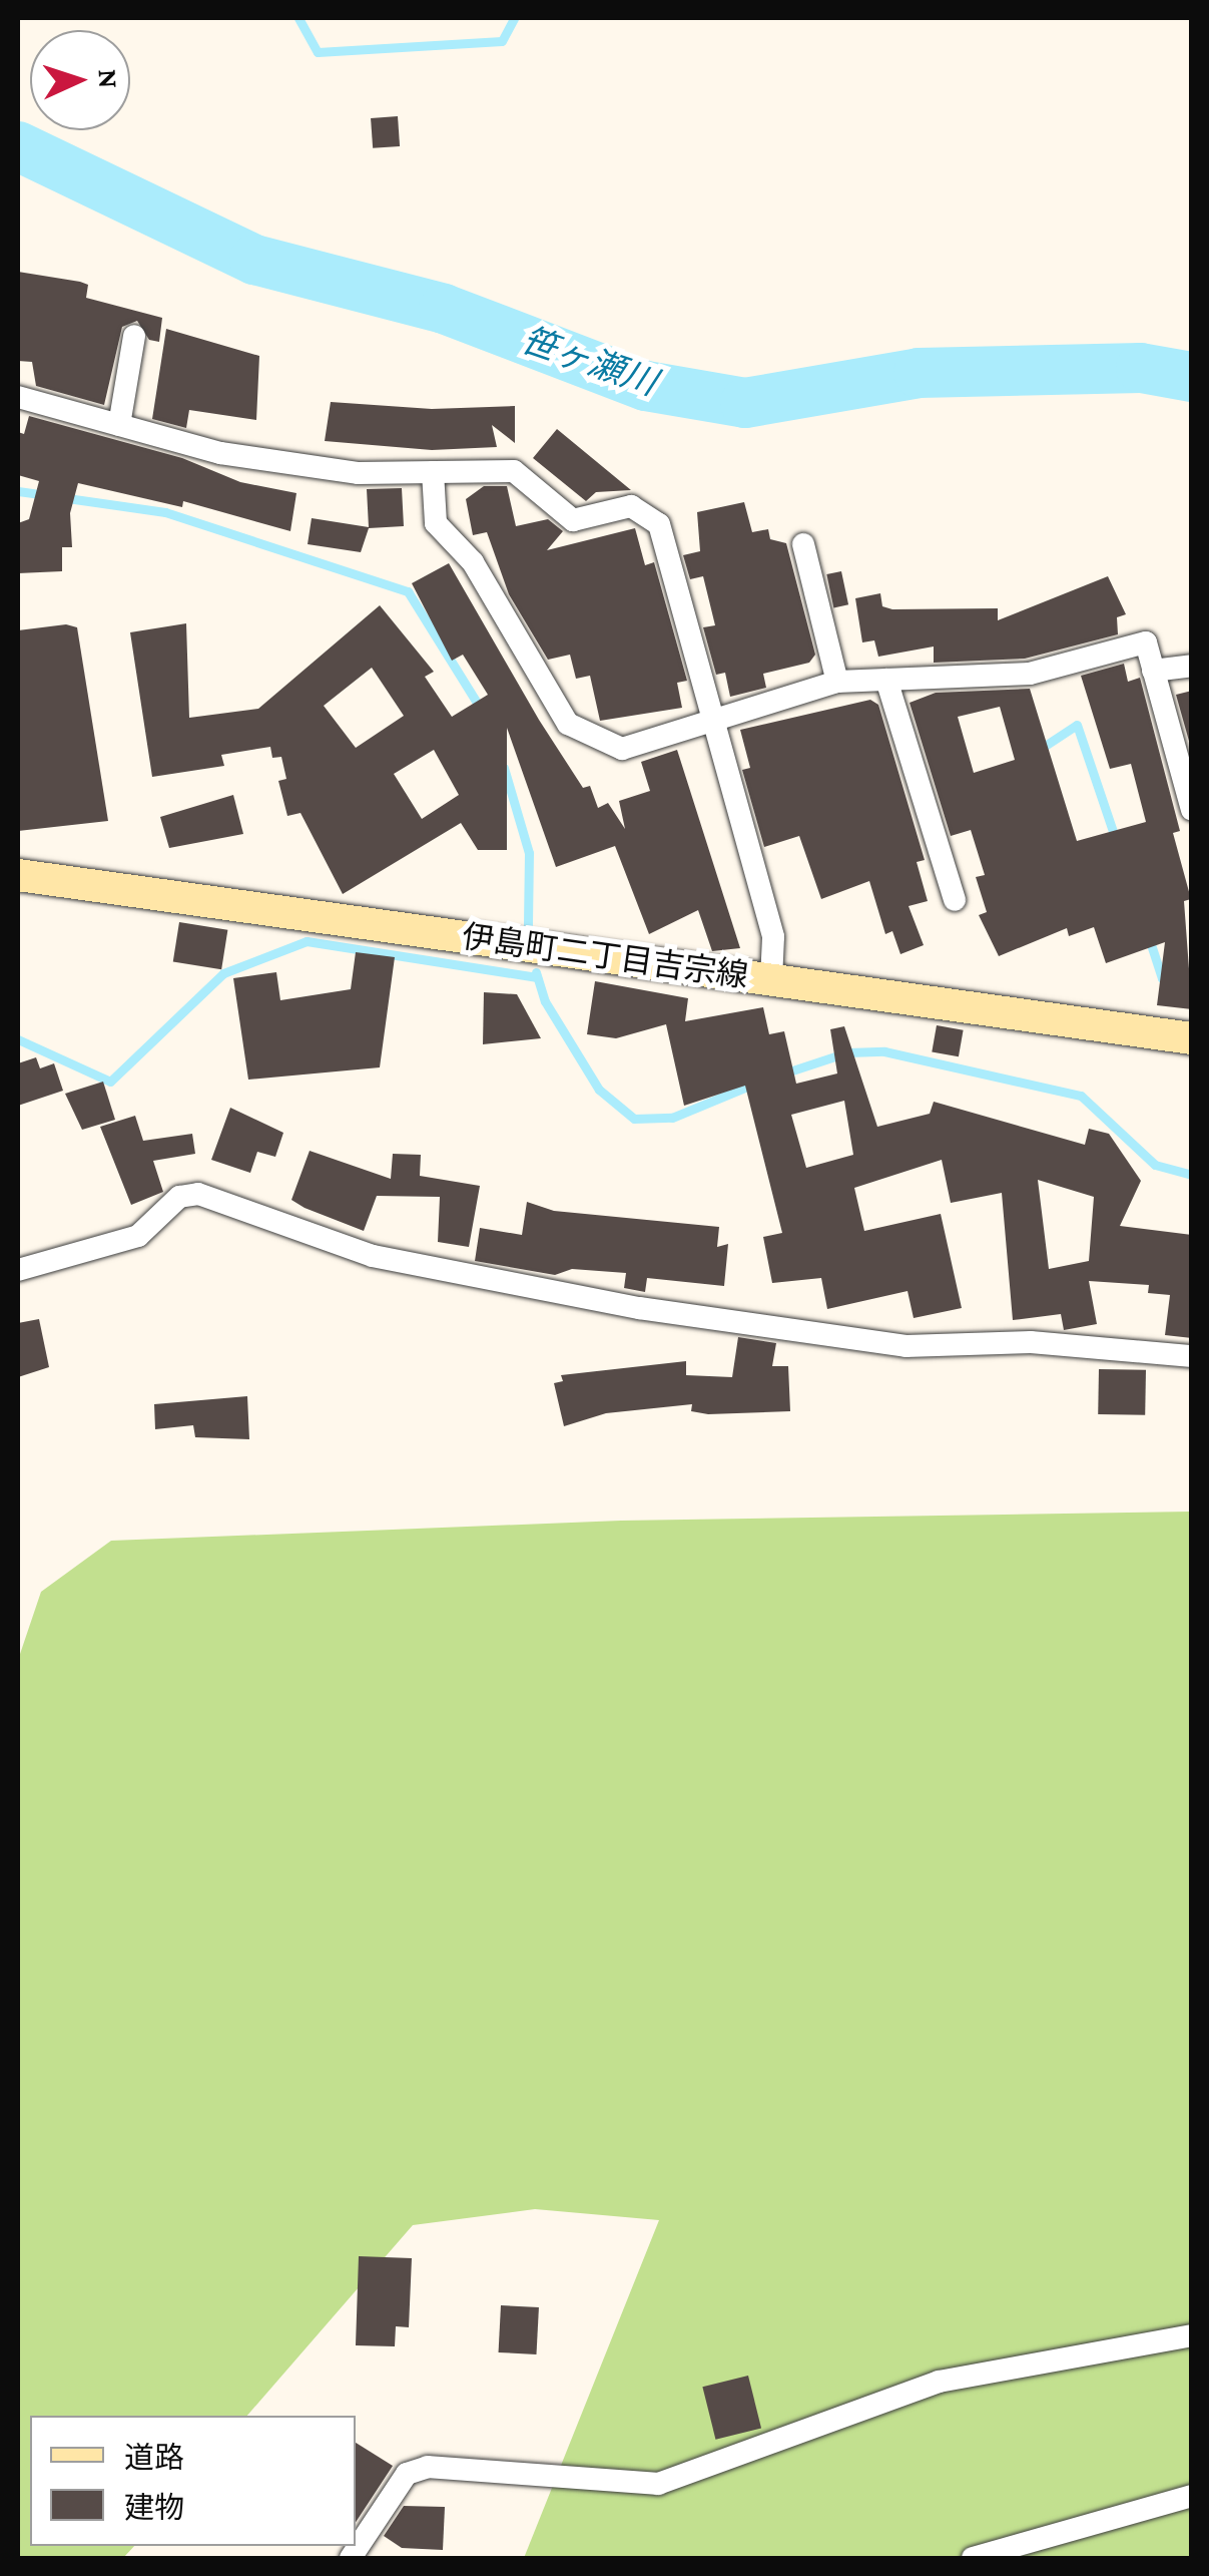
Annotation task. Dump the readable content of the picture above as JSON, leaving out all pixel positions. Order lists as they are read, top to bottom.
{
  "streets": {
    "street": ["伊島町二丁目吉宗線"]
  },
  "water": ["笹ヶ瀬川"],
  "legend": ["道路", "建物"],
  "north": "right"
}
